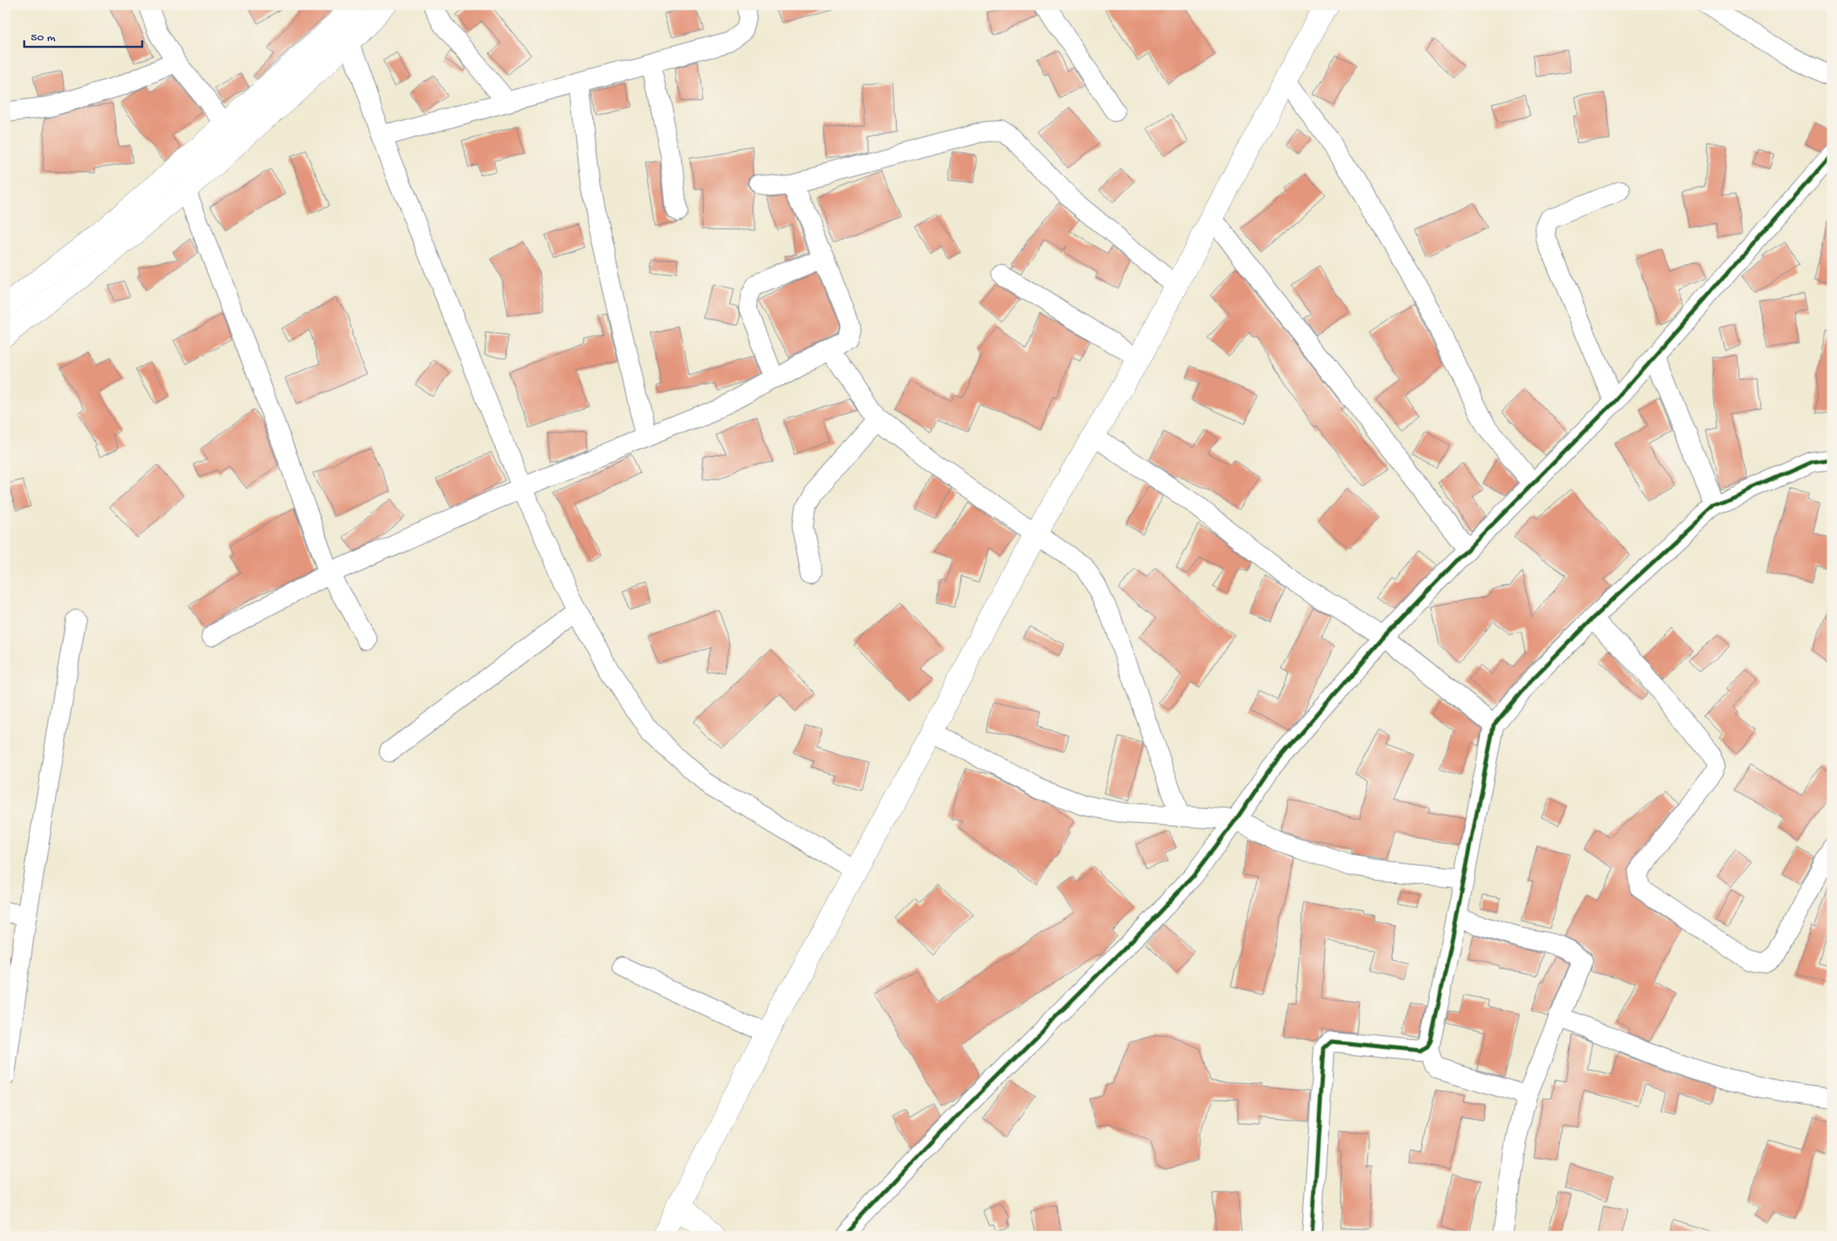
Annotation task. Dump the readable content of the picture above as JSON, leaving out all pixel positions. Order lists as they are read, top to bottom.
{
  "scale_bar": "50 m"
}
